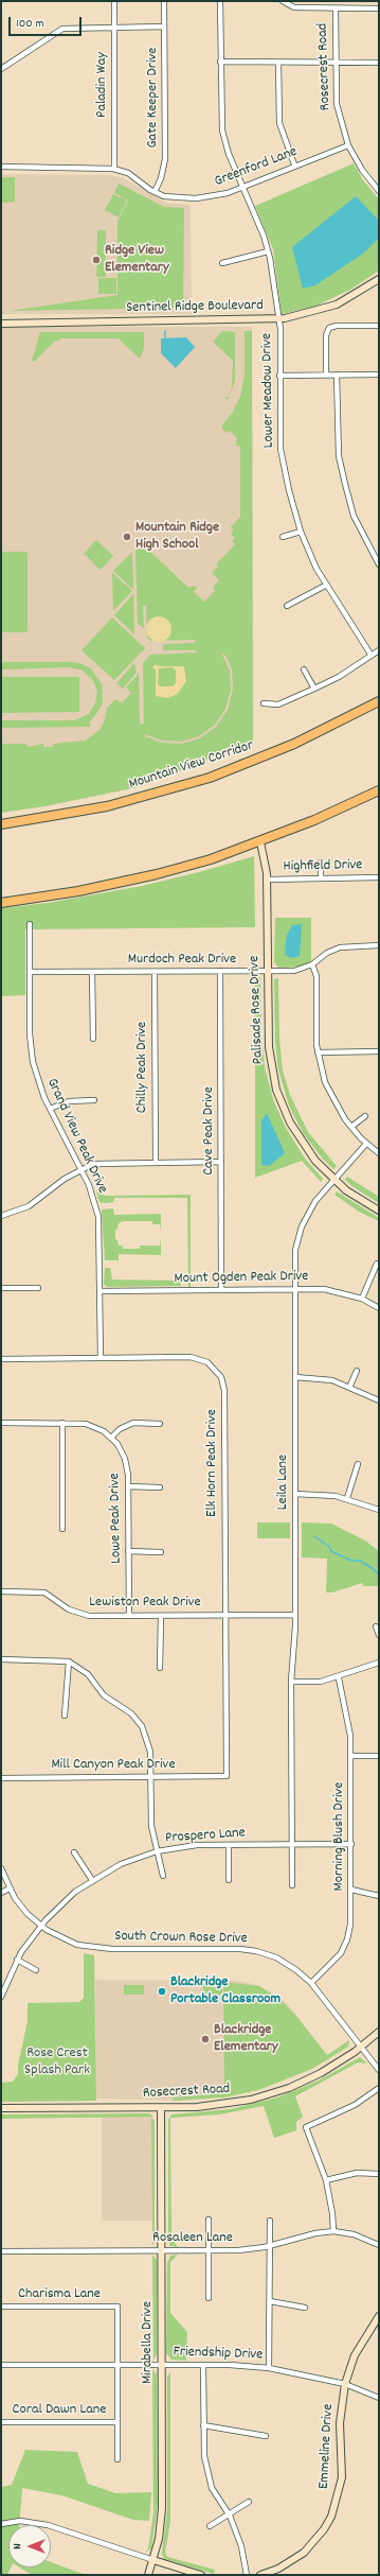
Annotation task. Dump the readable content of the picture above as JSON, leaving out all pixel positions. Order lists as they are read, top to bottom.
{
  "streets": {
    "highway": ["Mountain View Corridor"],
    "street": [
      "Rosecrest Road",
      "Paladin Way",
      "Gate Keeper Drive",
      "Greenford Lane",
      "Sentinel Ridge Boulevard",
      "Lower Meadow Drive",
      "Highfield Drive",
      "Murdoch Peak Drive",
      "Palisade Rose Drive",
      "Chilly Peak Drive",
      "Cave Peak Drive",
      "Grand View Peak Drive",
      "Mount Ogden Peak Drive",
      "Elk Horn Peak Drive",
      "Leila Lane",
      "Lowe Peak Drive",
      "Lewiston Peak Drive",
      "Mill Canyon Peak Drive",
      "Prospero Lane",
      "Morning Blush Drive",
      "South Crown Rose Drive",
      "Rosaleen Lane",
      "Charisma Lane",
      "Mirabella Drive",
      "Friendship Drive",
      "Coral Dawn Lane",
      "Emmeline Drive"
    ]
  },
  "crossings": [
    ["Rosecrest Road", "Greenford Lane"],
    ["Rosecrest Road", "South Crown Rose Drive"],
    ["Rosecrest Road", "Mirabella Drive"],
    ["Paladin Way", "Greenford Lane"],
    ["Gate Keeper Drive", "Greenford Lane"],
    ["Greenford Lane", "Lower Meadow Drive"],
    ["Sentinel Ridge Boulevard", "Lower Meadow Drive"],
    ["Highfield Drive", "Palisade Rose Drive"],
    ["Murdoch Peak Drive", "Palisade Rose Drive"],
    ["Murdoch Peak Drive", "Chilly Peak Drive"],
    ["Murdoch Peak Drive", "Cave Peak Drive"],
    ["Murdoch Peak Drive", "Grand View Peak Drive"],
    ["Palisade Rose Drive", "Leila Lane"],
    ["Cave Peak Drive", "Mount Ogden Peak Drive"],
    ["Grand View Peak Drive", "Mount Ogden Peak Drive"],
    ["Grand View Peak Drive", "Elk Horn Peak Drive"],
    ["Mount Ogden Peak Drive", "Leila Lane"],
    ["Elk Horn Peak Drive", "Lewiston Peak Drive"],
    ["Elk Horn Peak Drive", "Mill Canyon Peak Drive"],
    ["Leila Lane", "Lewiston Peak Drive"],
    ["Leila Lane", "Prospero Lane"],
    ["Lowe Peak Drive", "Lewiston Peak Drive"],
    ["Prospero Lane", "Morning Blush Drive"],
    ["Prospero Lane", "South Crown Rose Drive"],
    ["Morning Blush Drive", "South Crown Rose Drive"],
    ["Rosaleen Lane", "Mirabella Drive"],
    ["Charisma Lane", "Friendship Drive"],
    ["Mirabella Drive", "Friendship Drive"],
    ["Friendship Drive", "Emmeline Drive"]
  ],
  "parks": ["Rose Crest Splash Park"],
  "places": [
    "Ridge View Elementary",
    "Mountain Ridge High School",
    "Blackridge Portable Classroom",
    "Blackridge Elementary"
  ],
  "scale_bar": "100 m",
  "north": "left"
}
